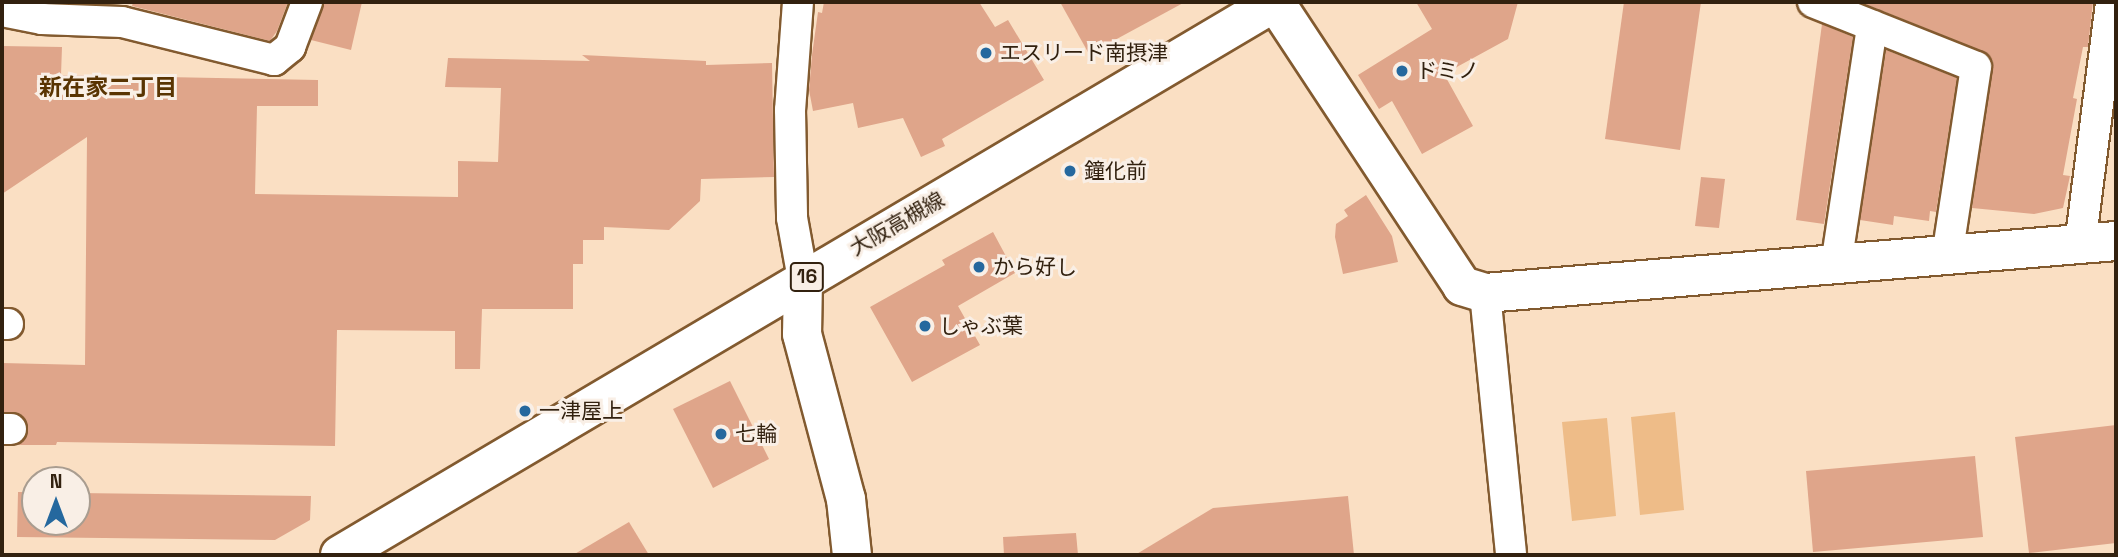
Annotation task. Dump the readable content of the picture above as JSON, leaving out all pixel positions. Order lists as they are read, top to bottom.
{
  "streets": {
    "street": ["大阪高槻線", "16"]
  },
  "districts": ["新在家二丁目"],
  "places": [
    "エスリード南摂津",
    "ドミノ",
    "鐘化前",
    "から好し",
    "しゃぶ葉",
    "一津屋上",
    "七輪"
  ],
  "north": "top"
}
